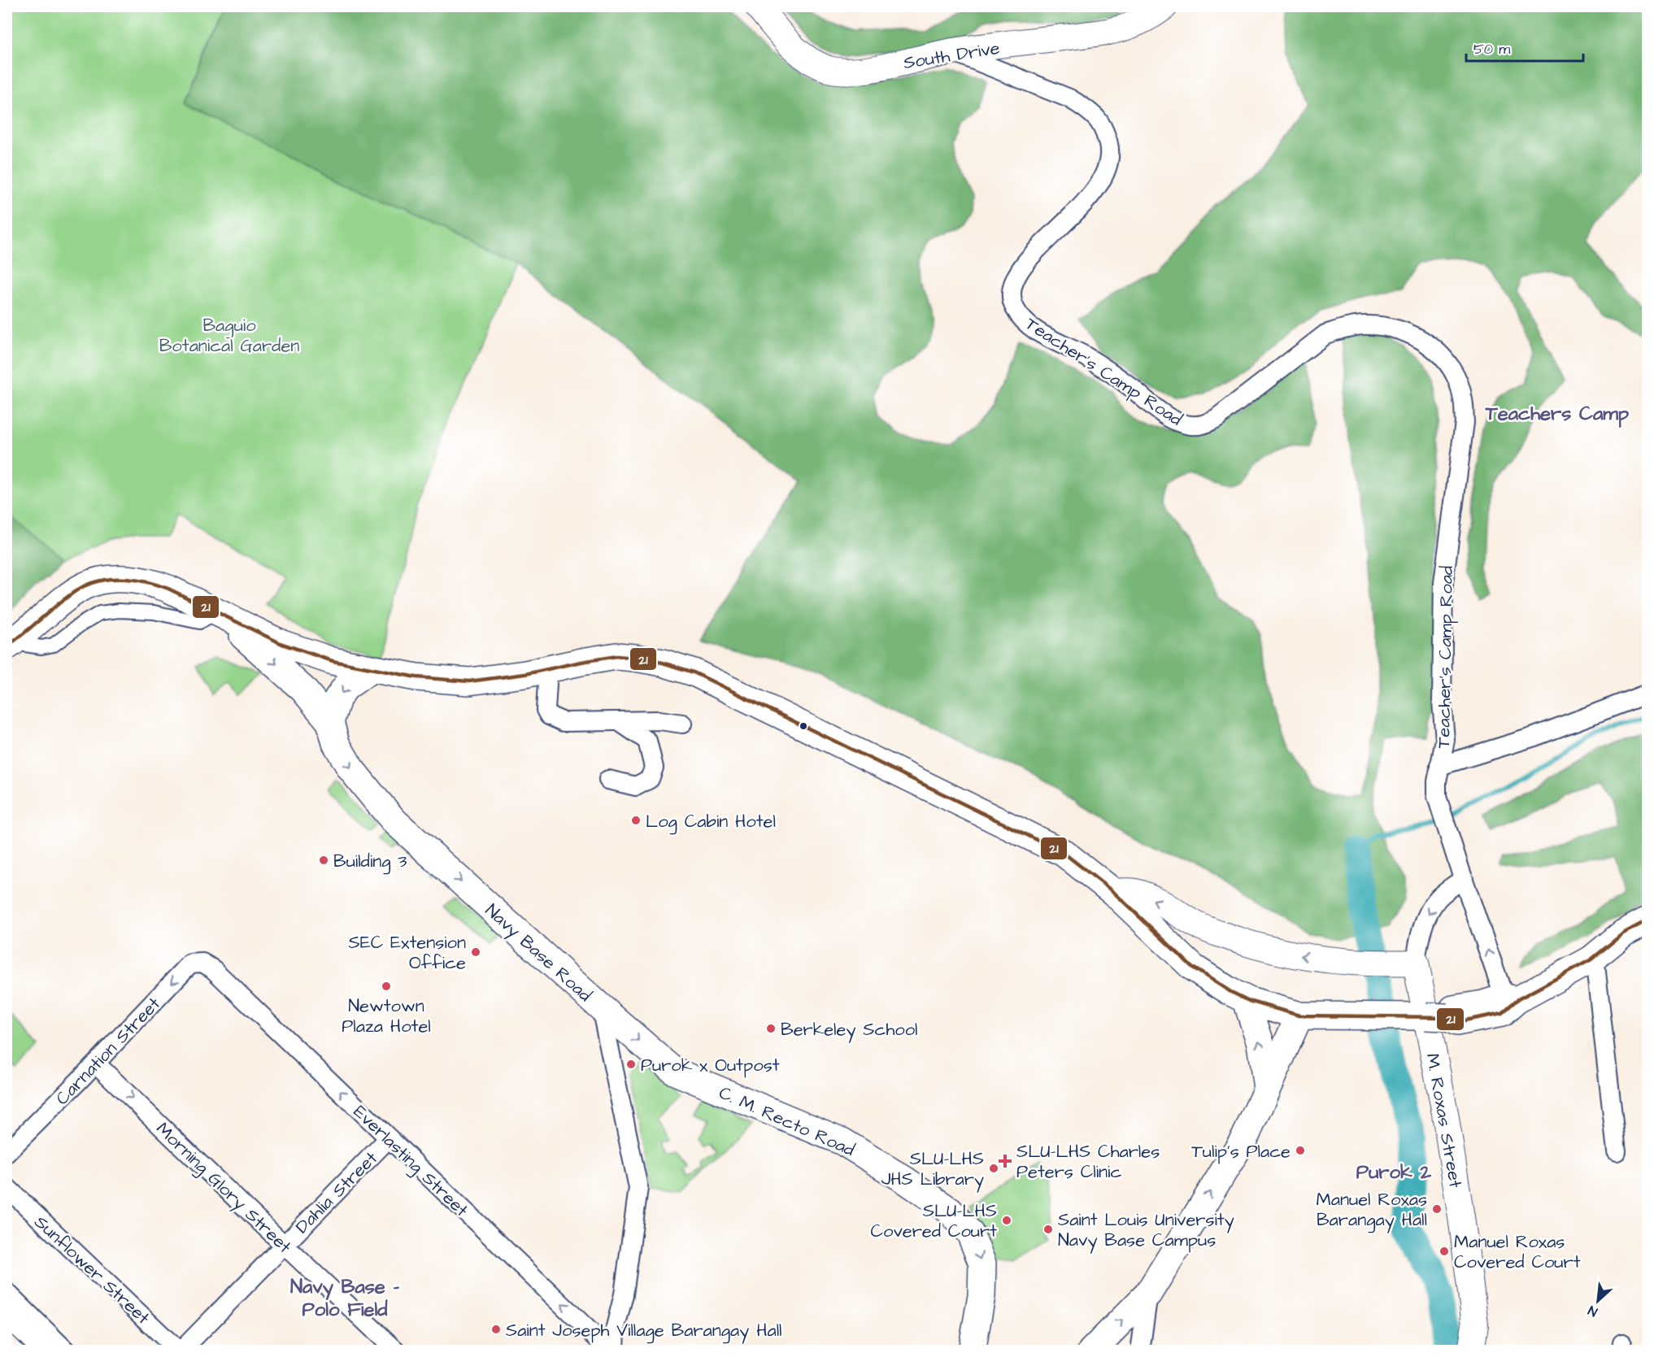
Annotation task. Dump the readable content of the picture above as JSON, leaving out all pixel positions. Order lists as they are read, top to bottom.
{
  "streets": {
    "main road": [
      "South Drive",
      "Navy Base Road",
      "C. M. Recto Road",
      "M. Roxas Street"
    ],
    "street": [
      "Teacher's Camp Road",
      "Carnation Street",
      "Everlasting Street",
      "Morning Glory Street",
      "Dahlia Street",
      "Sunflower Street"
    ]
  },
  "crossings": [
    ["South Drive", "Teacher's Camp Road"],
    ["Teacher's Camp Road", "M. Roxas Street"],
    ["Navy Base Road", "C. M. Recto Road"],
    ["Carnation Street", "Everlasting Street"],
    ["Carnation Street", "Morning Glory Street"],
    ["Everlasting Street", "Dahlia Street"],
    ["Morning Glory Street", "Dahlia Street"],
    ["Dahlia Street", "Sunflower Street"]
  ],
  "one_way": [
    "Navy Base Road",
    "Carnation Street",
    "C. M. Recto Road",
    "Everlasting Street",
    "Morning Glory Street"
  ],
  "districts": ["Teachers Camp", "Purok 2", "Navy Base - Polo Field"],
  "parks": ["Baguio Botanical Garden"],
  "places": {
    "other": [
      "Log Cabin Hotel",
      "Building 3",
      "SEC Extension Office",
      "Newtown Plaza Hotel",
      "Berkeley School",
      "Purok x Outpost",
      "Tulip's Place",
      "SLU-LHS JHS Library",
      "Manuel Roxas Barangay Hall",
      "SLU-LHS Covered Court",
      "Saint Louis University Navy Base Campus",
      "Manuel Roxas Covered Court",
      "Saint Joseph Village Barangay Hall"
    ],
    "health": ["SLU-LHS Charles Peters Clinic"]
  },
  "lines": ["transit line 21"],
  "scale_bar": "50 m",
  "north": "bottom left"
}
